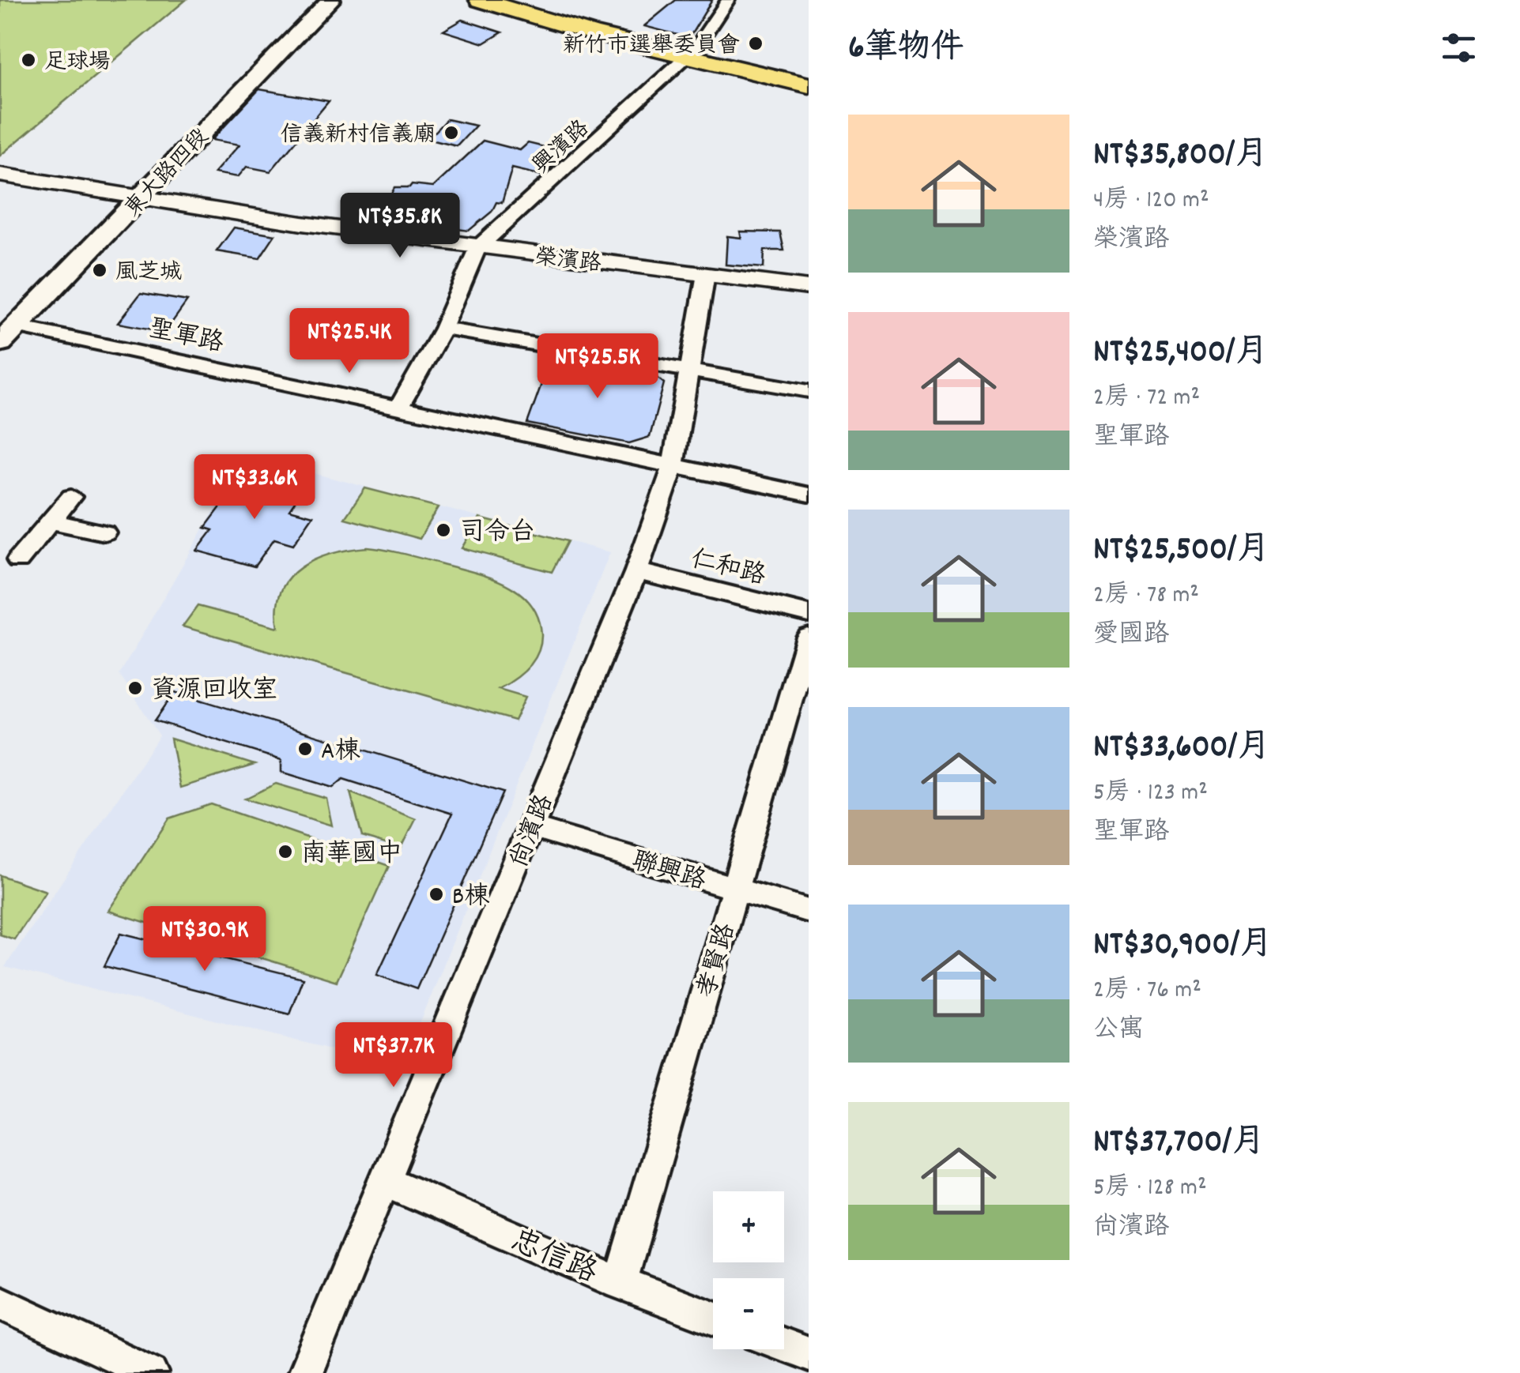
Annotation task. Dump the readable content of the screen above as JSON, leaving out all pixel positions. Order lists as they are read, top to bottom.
{
  "streets": {
    "main road": ["東大路四段"],
    "street": [
      "興濱路",
      "榮濱路",
      "聖軍路",
      "仁和路",
      "尚濱路",
      "聯興路",
      "孝賢路",
      "忠信路"
    ]
  },
  "crossings": [
    ["興濱路", "榮濱路"],
    ["興濱路", "聖軍路"],
    ["東大路四段", "榮濱路"],
    ["東大路四段", "聖軍路"],
    ["榮濱路", "尚濱路"],
    ["聖軍路", "尚濱路"],
    ["仁和路", "尚濱路"],
    ["尚濱路", "聯興路"],
    ["尚濱路", "忠信路"],
    ["聯興路", "孝賢路"],
    ["孝賢路", "忠信路"]
  ],
  "places": [
    "新竹市選舉委員會",
    "足球場",
    "信義新村信義廟",
    "風芝城",
    "司令台",
    "資源回收室",
    "A棟",
    "南華國中",
    "B棟"
  ],
  "page": {
    "heading": "6筆物件",
    "list": [
      {
        "name": "NT$35,800/月",
        "note": "4房 · 120 m² · 榮濱路"
      },
      {
        "name": "NT$25,400/月",
        "note": "2房 · 72 m² · 聖軍路"
      },
      {
        "name": "NT$25,500/月",
        "note": "2房 · 78 m² · 愛國路"
      },
      {
        "name": "NT$33,600/月",
        "note": "5房 · 123 m² · 聖軍路"
      },
      {
        "name": "NT$30,900/月",
        "note": "2房 · 76 m² · 公寓"
      },
      {
        "name": "NT$37,700/月",
        "note": "5房 · 128 m² · 尚濱路"
      }
    ],
    "price": [
      "NT$35.8K",
      "NT$25.4K",
      "NT$25.5K",
      "NT$33.6K",
      "NT$30.9K",
      "NT$37.7K"
    ],
    "map_buttons": ["+", "−"]
  }
}
